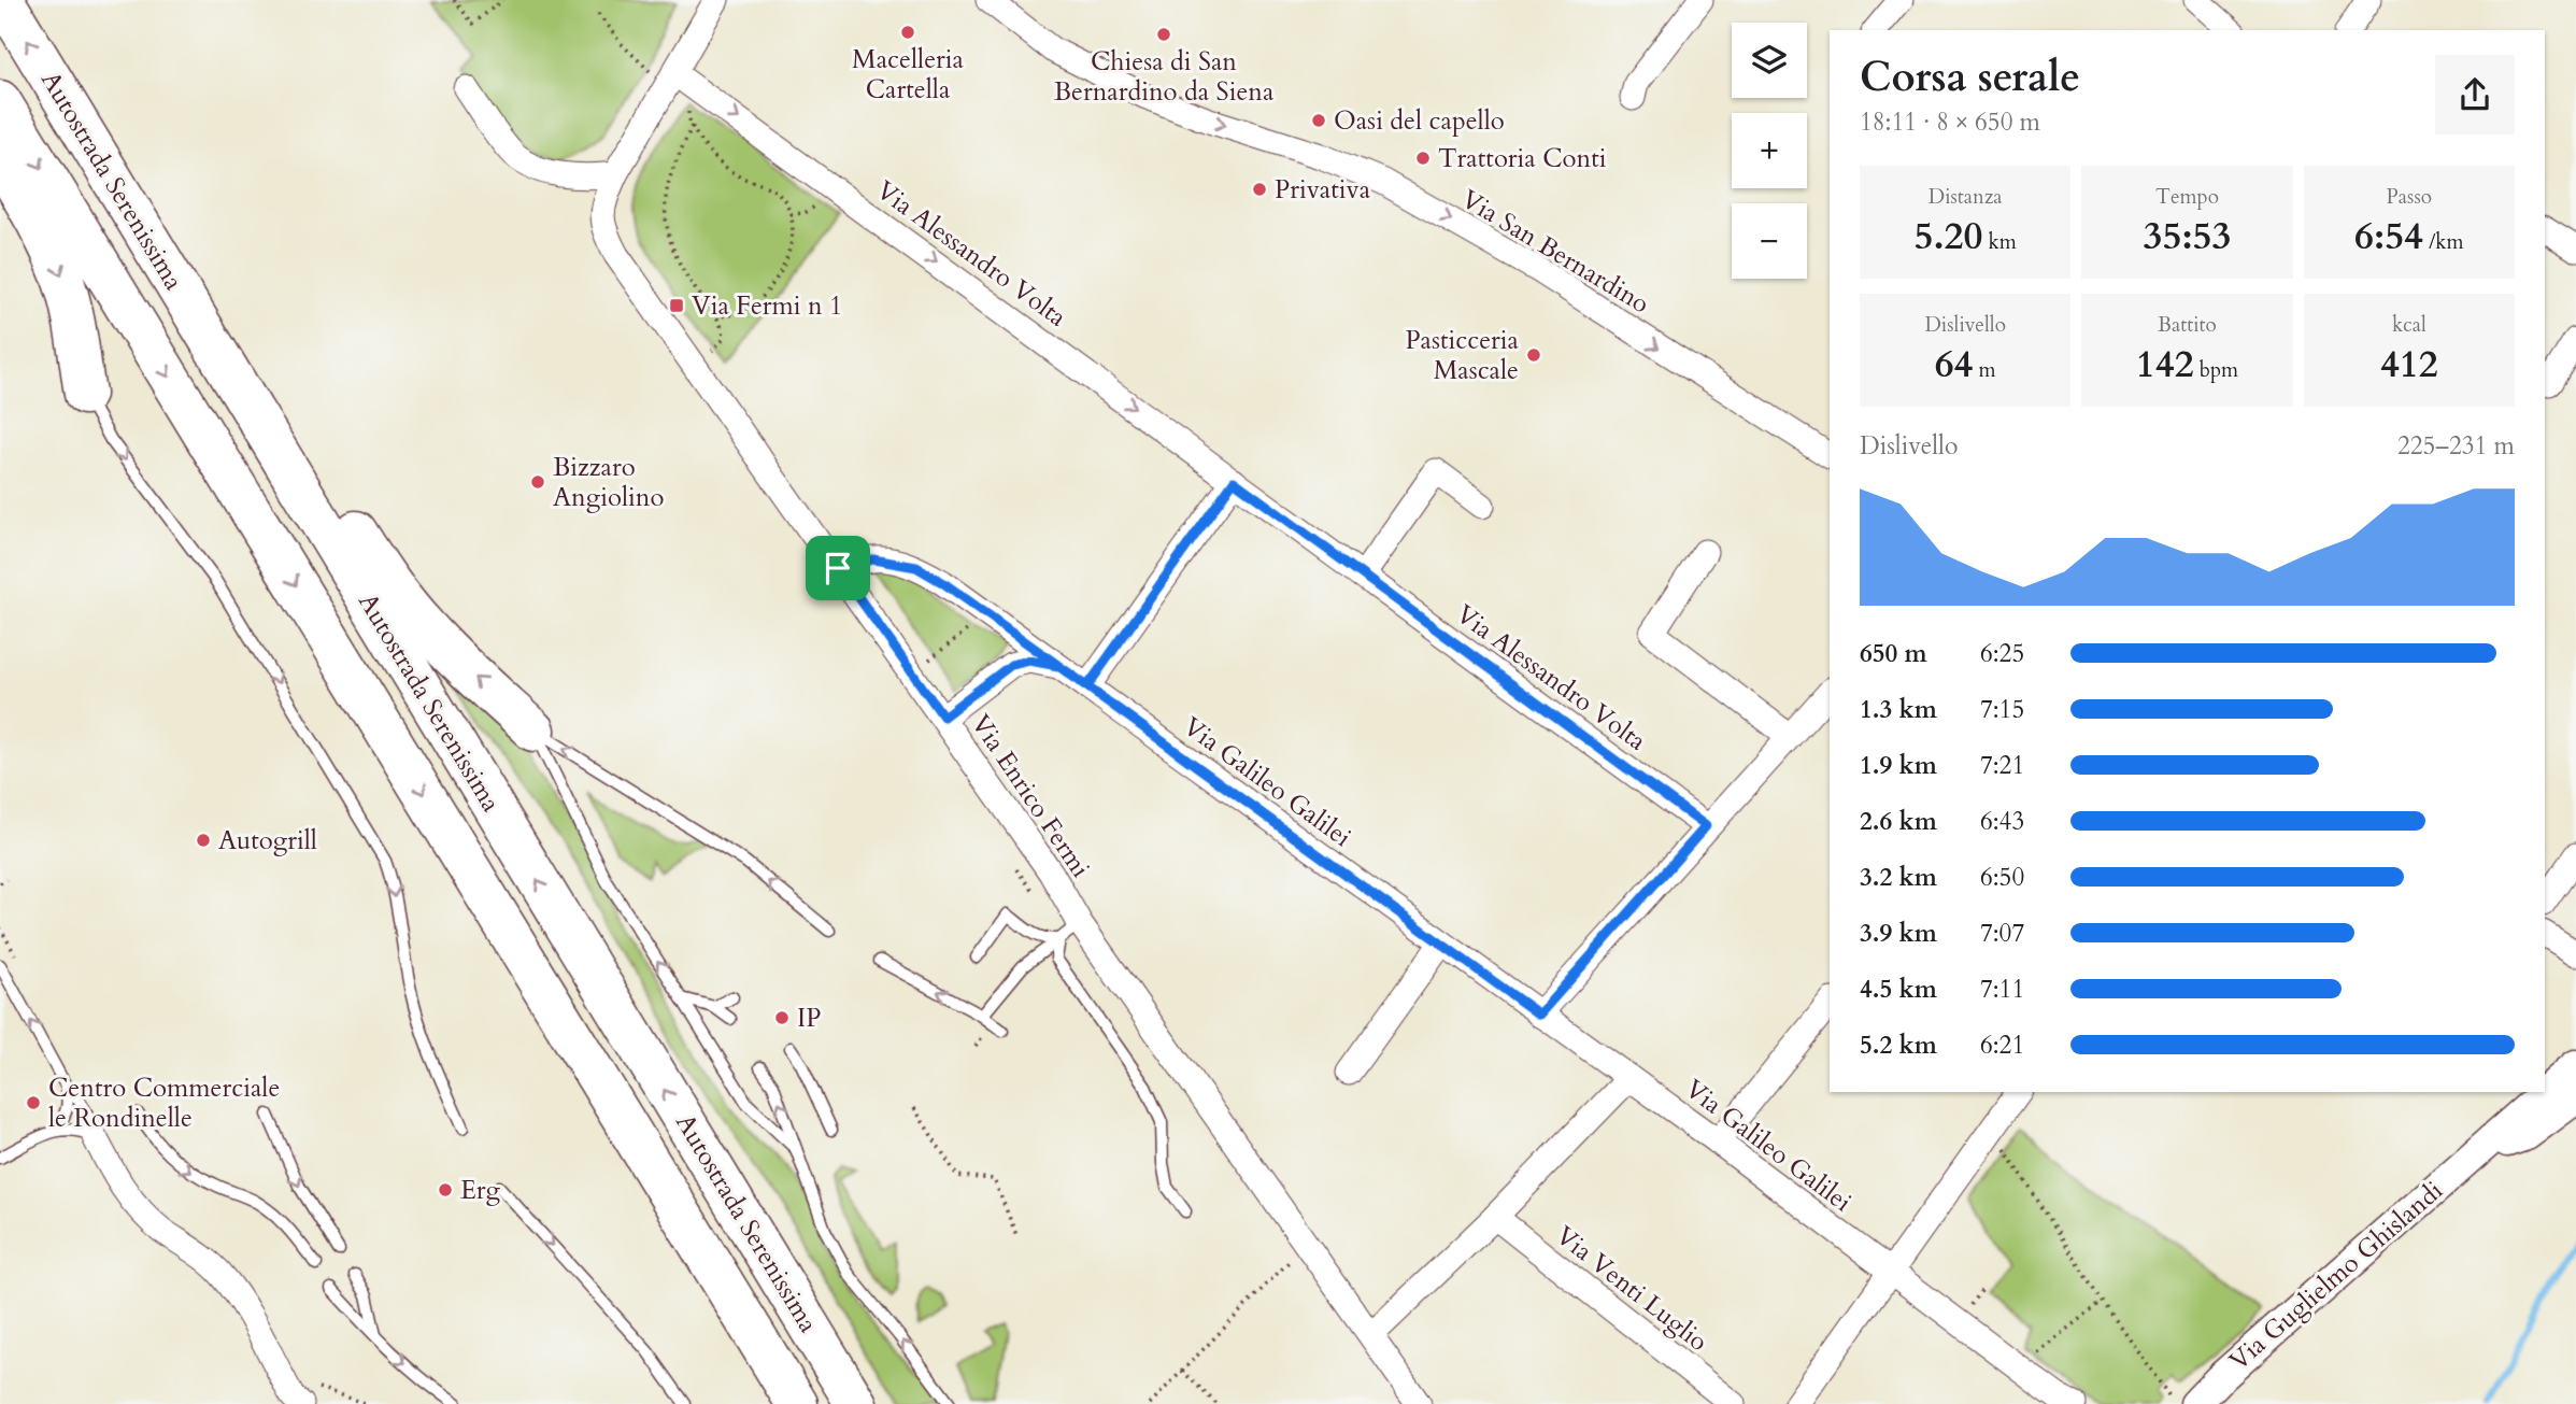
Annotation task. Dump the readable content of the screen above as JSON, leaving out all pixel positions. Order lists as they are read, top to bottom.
{
  "streets": {
    "highway": ["Autostrada Serenissima"],
    "street": [
      "Via San Bernardino",
      "Via Alessandro Volta",
      "Via Galileo Galilei",
      "Via Enrico Fermi",
      "Via Guglielmo Ghislandi",
      "Via Venti Luglio"
    ]
  },
  "crossings": [
    ["Via Alessandro Volta", "Via Enrico Fermi"],
    ["Via Galileo Galilei", "Via Enrico Fermi"]
  ],
  "one_way": ["Via San Bernardino", "Via Alessandro Volta"],
  "places": {
    "other": [
      "Macelleria Cartella",
      "Chiesa di San Bernardino da Siena",
      "Oasi del capello",
      "Trattoria Conti",
      "Privativa",
      "Pasticceria Mascale",
      "Bizzaro Angiolino",
      "Autogrill",
      "IP",
      "Centro Commerciale le Rondinelle",
      "Erg"
    ],
    "transit": ["Via Fermi n 1"]
  },
  "page": {
    "map_buttons": ["+", "−"],
    "heading": ["Corsa serale", "18:11 · 8 × 650 m"],
    "stats": [
      ["Distanza", "5.20 km"],
      ["Tempo", "35:53"],
      ["Passo", "6:54 /km"],
      ["Dislivello", "64 m"],
      ["Battito", "142 bpm"],
      ["kcal", "412"]
    ],
    "chart": ["Dislivello", "225–231 m"],
    "list": [
      {
        "name": "650 m",
        "note": "6:25"
      },
      {
        "name": "1.3 km",
        "note": "7:15"
      },
      {
        "name": "1.9 km",
        "note": "7:21"
      },
      {
        "name": "2.6 km",
        "note": "6:43"
      },
      {
        "name": "3.2 km",
        "note": "6:50"
      },
      {
        "name": "3.9 km",
        "note": "7:07"
      },
      {
        "name": "4.5 km",
        "note": "7:11"
      },
      {
        "name": "5.2 km",
        "note": "6:21"
      }
    ]
  }
}
